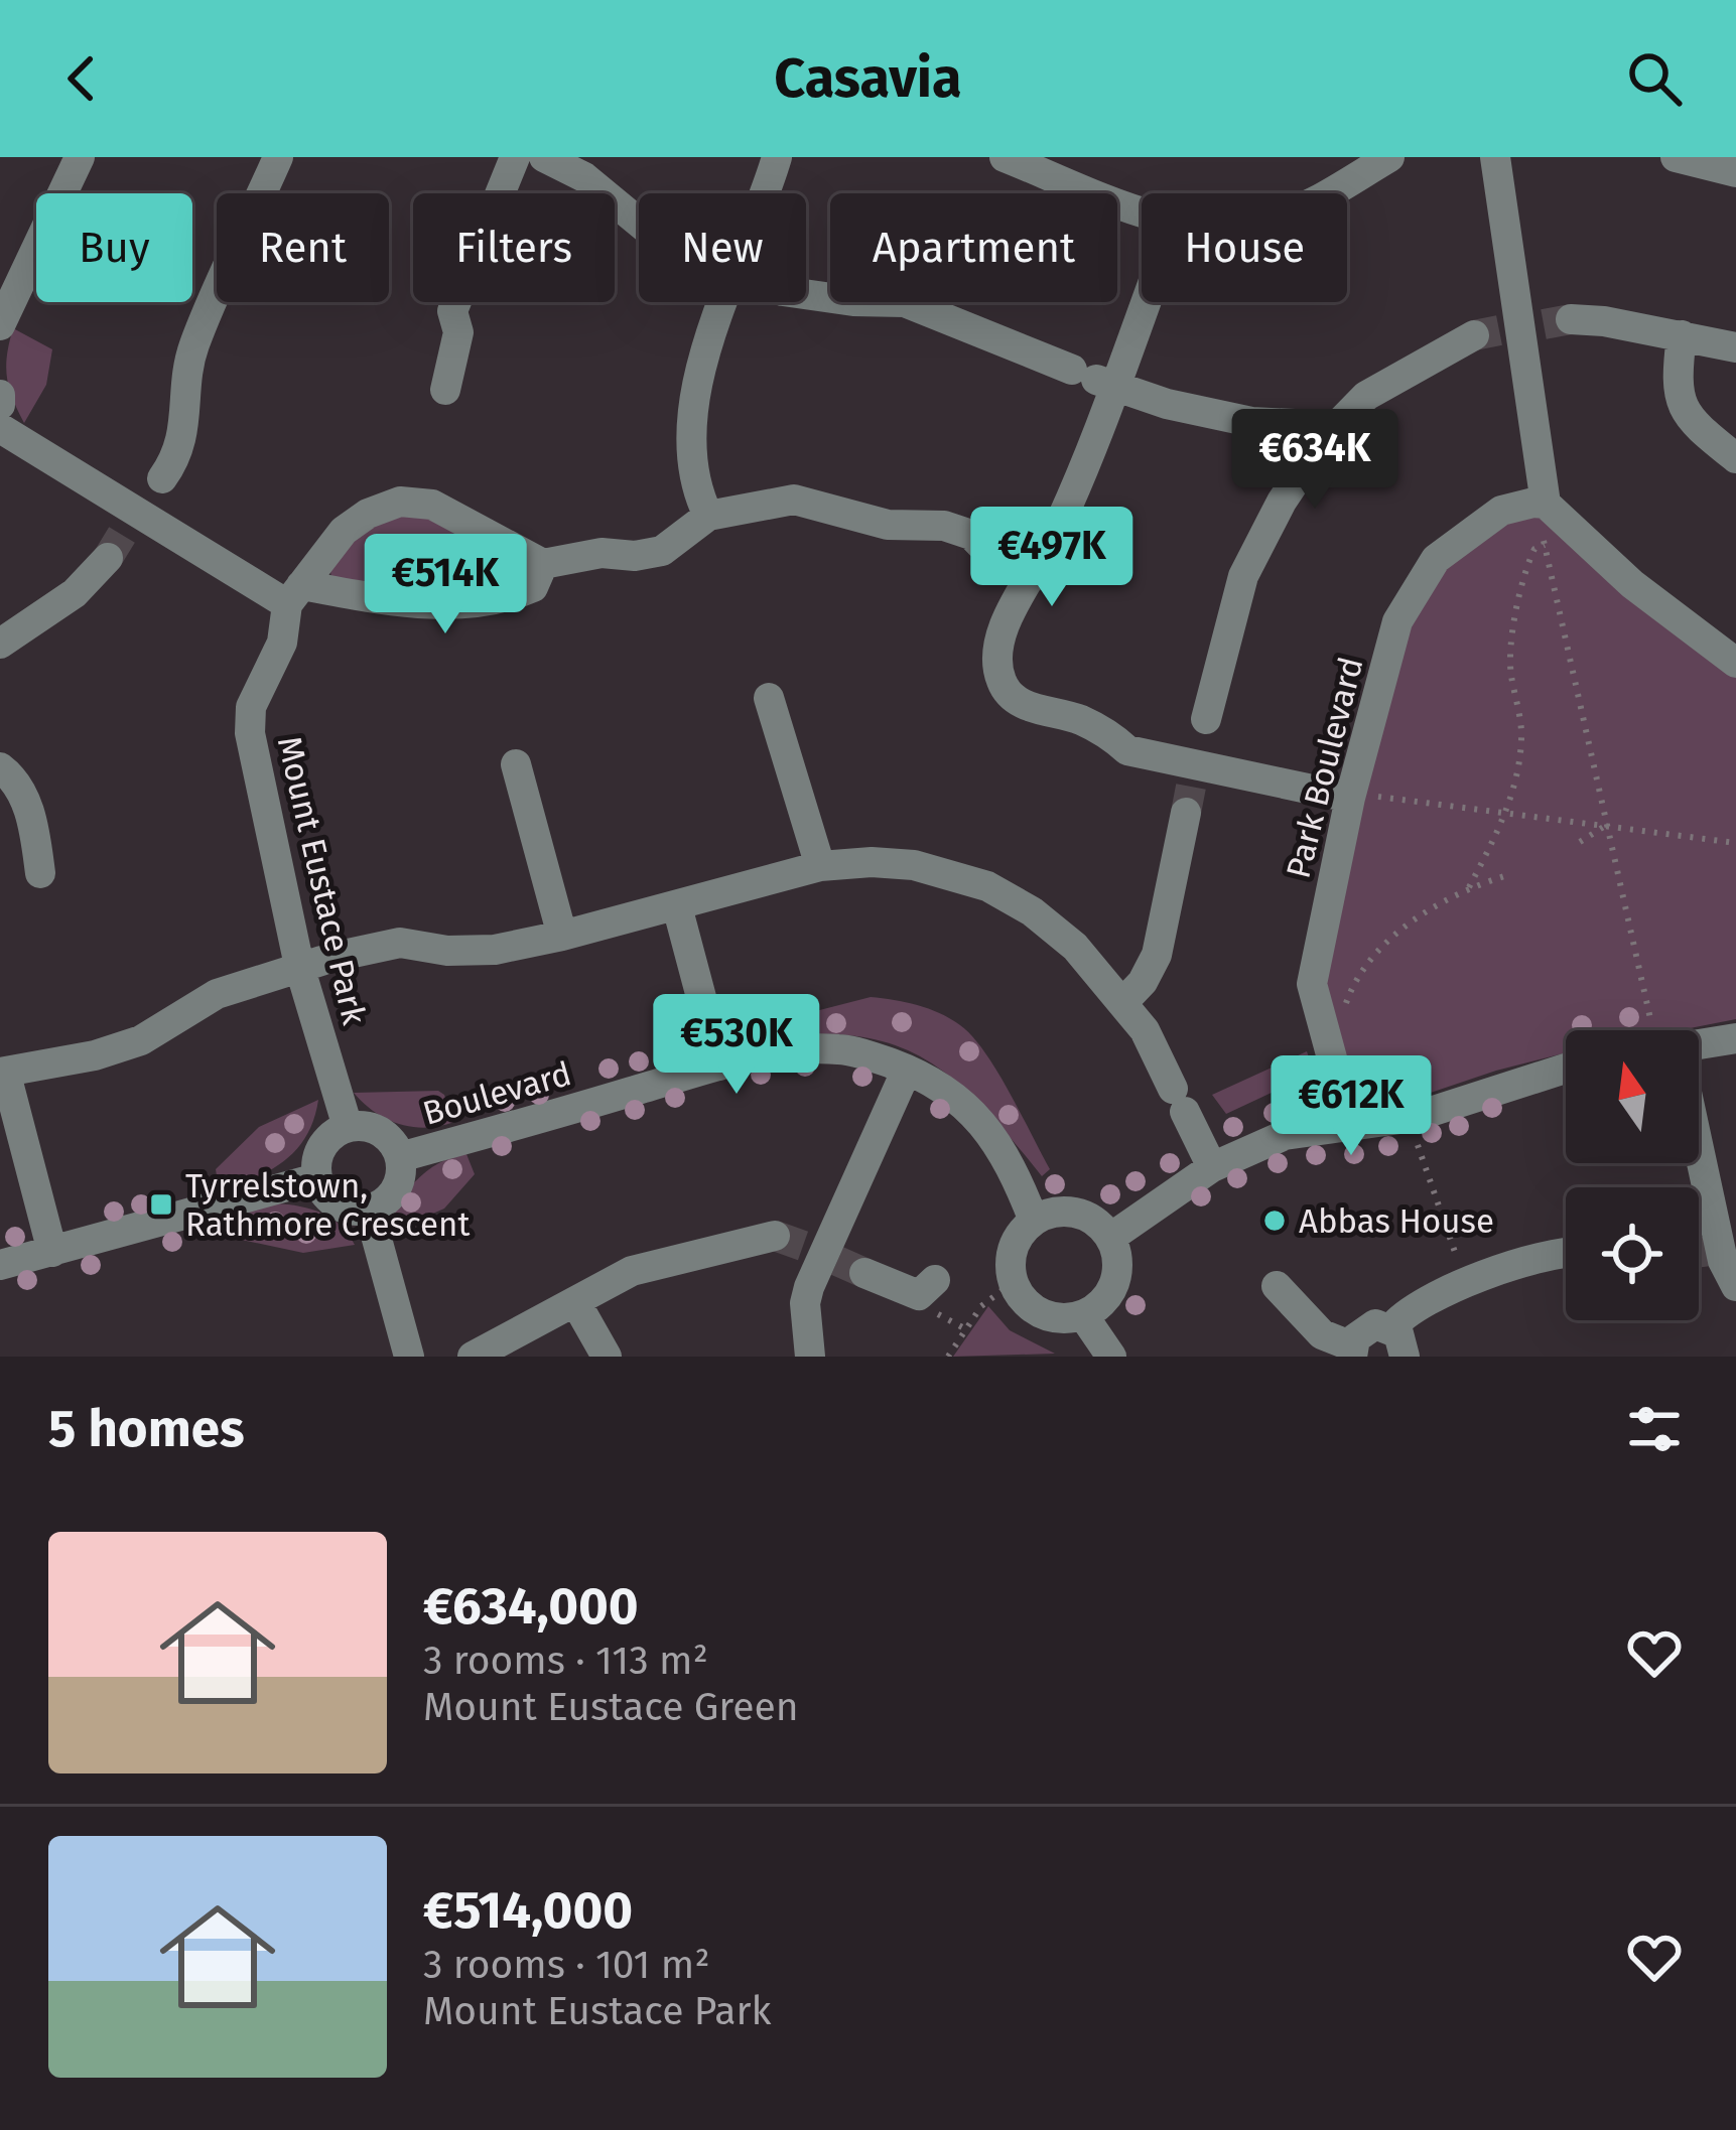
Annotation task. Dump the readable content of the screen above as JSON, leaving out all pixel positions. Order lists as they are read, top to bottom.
{
  "streets": {
    "street": ["Park Boulevard", "Mount Eustace Park", "Boulevard"]
  },
  "crossings": [
    ["Mount Eustace Park", "Boulevard"]
  ],
  "places": {
    "transit": ["Tyrrelstown, Rathmore Crescent"],
    "other": ["Abbas House"]
  },
  "north": "top",
  "page": {
    "header": "Casavia",
    "chip": [
      "Buy",
      "Rent",
      "Filters",
      "New",
      "Apartment",
      "House"
    ],
    "price": [
      "€634K",
      "€497K",
      "€514K",
      "€530K",
      "€612K"
    ],
    "heading": "5 homes",
    "list": [
      {
        "name": "€634,000",
        "note": "3 rooms · 113 m² · Mount Eustace Green"
      },
      {
        "name": "€514,000",
        "note": "3 rooms · 101 m² · Mount Eustace Park"
      }
    ]
  }
}
